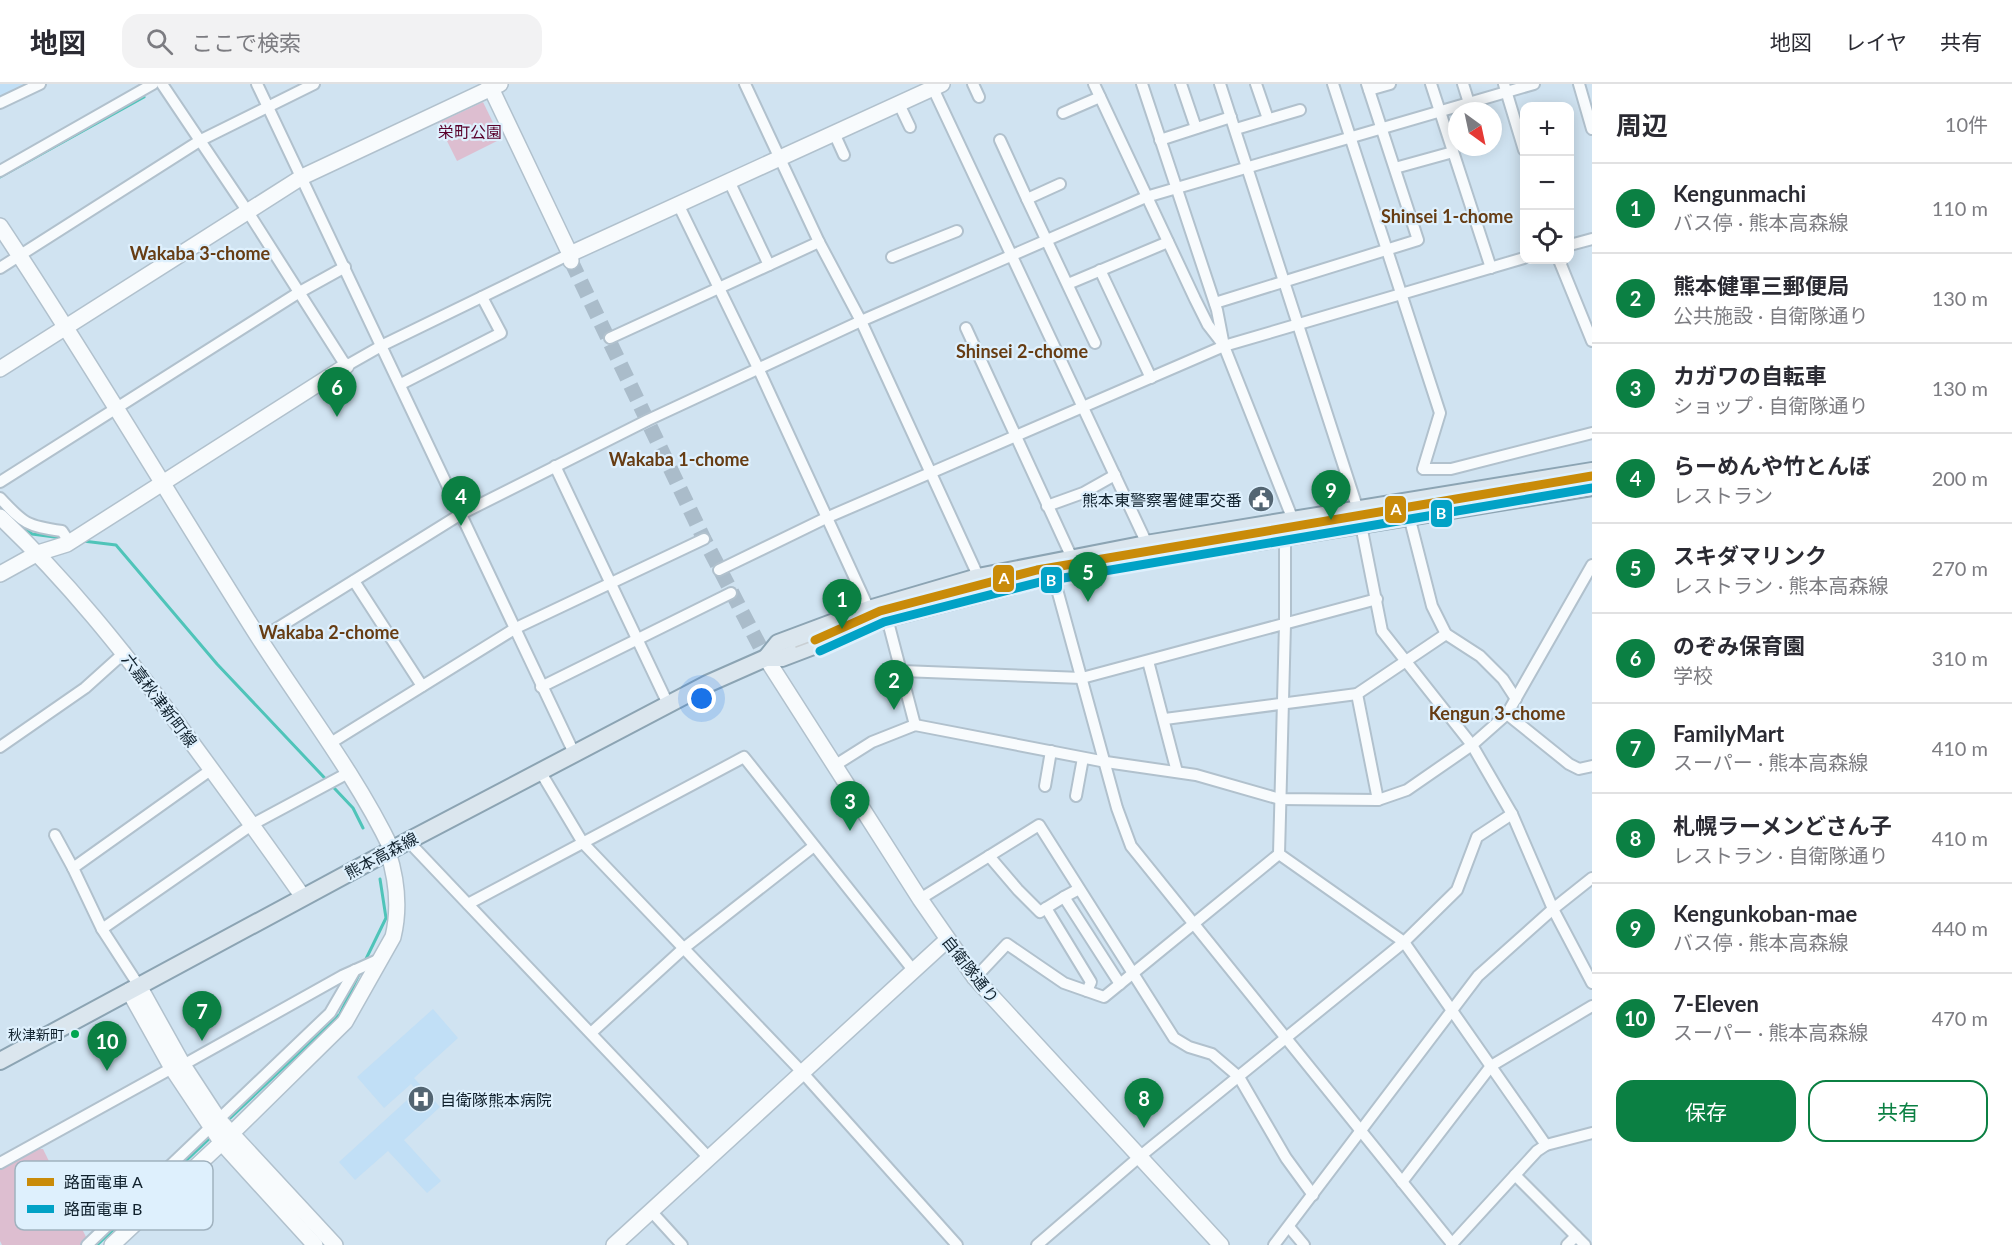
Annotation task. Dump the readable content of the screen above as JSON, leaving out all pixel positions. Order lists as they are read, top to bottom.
{
  "streets": {
    "main road": ["熊本高森線"],
    "street": ["六嘉秋津新町線", "自衛隊通り"]
  },
  "crossings": [
    ["六嘉秋津新町線", "熊本高森線"],
    ["熊本高森線", "自衛隊通り"]
  ],
  "districts": [
    "Shinsei 1-chome",
    "Wakaba 3-chome",
    "Shinsei 2-chome",
    "Wakaba 1-chome",
    "Wakaba 2-chome",
    "Kengun 3-chome"
  ],
  "parks": ["栄町公園"],
  "places": {
    "public building": ["熊本東警察署健軍交番"],
    "other": ["秋津新町"],
    "hospital": ["自衛隊熊本病院"]
  },
  "lines": ["tram line A", "tram line B"],
  "legend": ["路面電車 A", "路面電車 B"],
  "north": "bottom right",
  "page": {
    "header": "地図",
    "search": "ここで検索",
    "nav": ["地図", "レイヤ", "共有"],
    "heading": ["周辺", "10件"],
    "map_buttons": ["+", "−"],
    "list": [
      {
        "mark": "1",
        "name": "Kengunmachi",
        "note": "バス停 · 熊本高森線",
        "value": "110 m"
      },
      {
        "mark": "2",
        "name": "熊本健軍三郵便局",
        "note": "公共施設 · 自衛隊通り",
        "value": "130 m"
      },
      {
        "mark": "3",
        "name": "カガワの自転車",
        "note": "ショップ · 自衛隊通り",
        "value": "130 m"
      },
      {
        "mark": "4",
        "name": "らーめんや竹とんぼ",
        "note": "レストラン",
        "value": "200 m"
      },
      {
        "mark": "5",
        "name": "スキダマリンク",
        "note": "レストラン · 熊本高森線",
        "value": "270 m"
      },
      {
        "mark": "6",
        "name": "のぞみ保育園",
        "note": "学校",
        "value": "310 m"
      },
      {
        "mark": "7",
        "name": "FamilyMart",
        "note": "スーパー · 熊本高森線",
        "value": "410 m"
      },
      {
        "mark": "8",
        "name": "札幌ラーメンどさん子",
        "note": "レストラン · 自衛隊通り",
        "value": "410 m"
      },
      {
        "mark": "9",
        "name": "Kengunkoban-mae",
        "note": "バス停 · 熊本高森線",
        "value": "440 m"
      },
      {
        "mark": "10",
        "name": "7-Eleven",
        "note": "スーパー · 熊本高森線",
        "value": "470 m"
      }
    ],
    "pins": [
      "6",
      "9",
      "4",
      "5",
      "1",
      "2",
      "3",
      "7",
      "10",
      "8"
    ],
    "buttons": ["保存", "共有"]
  }
}
